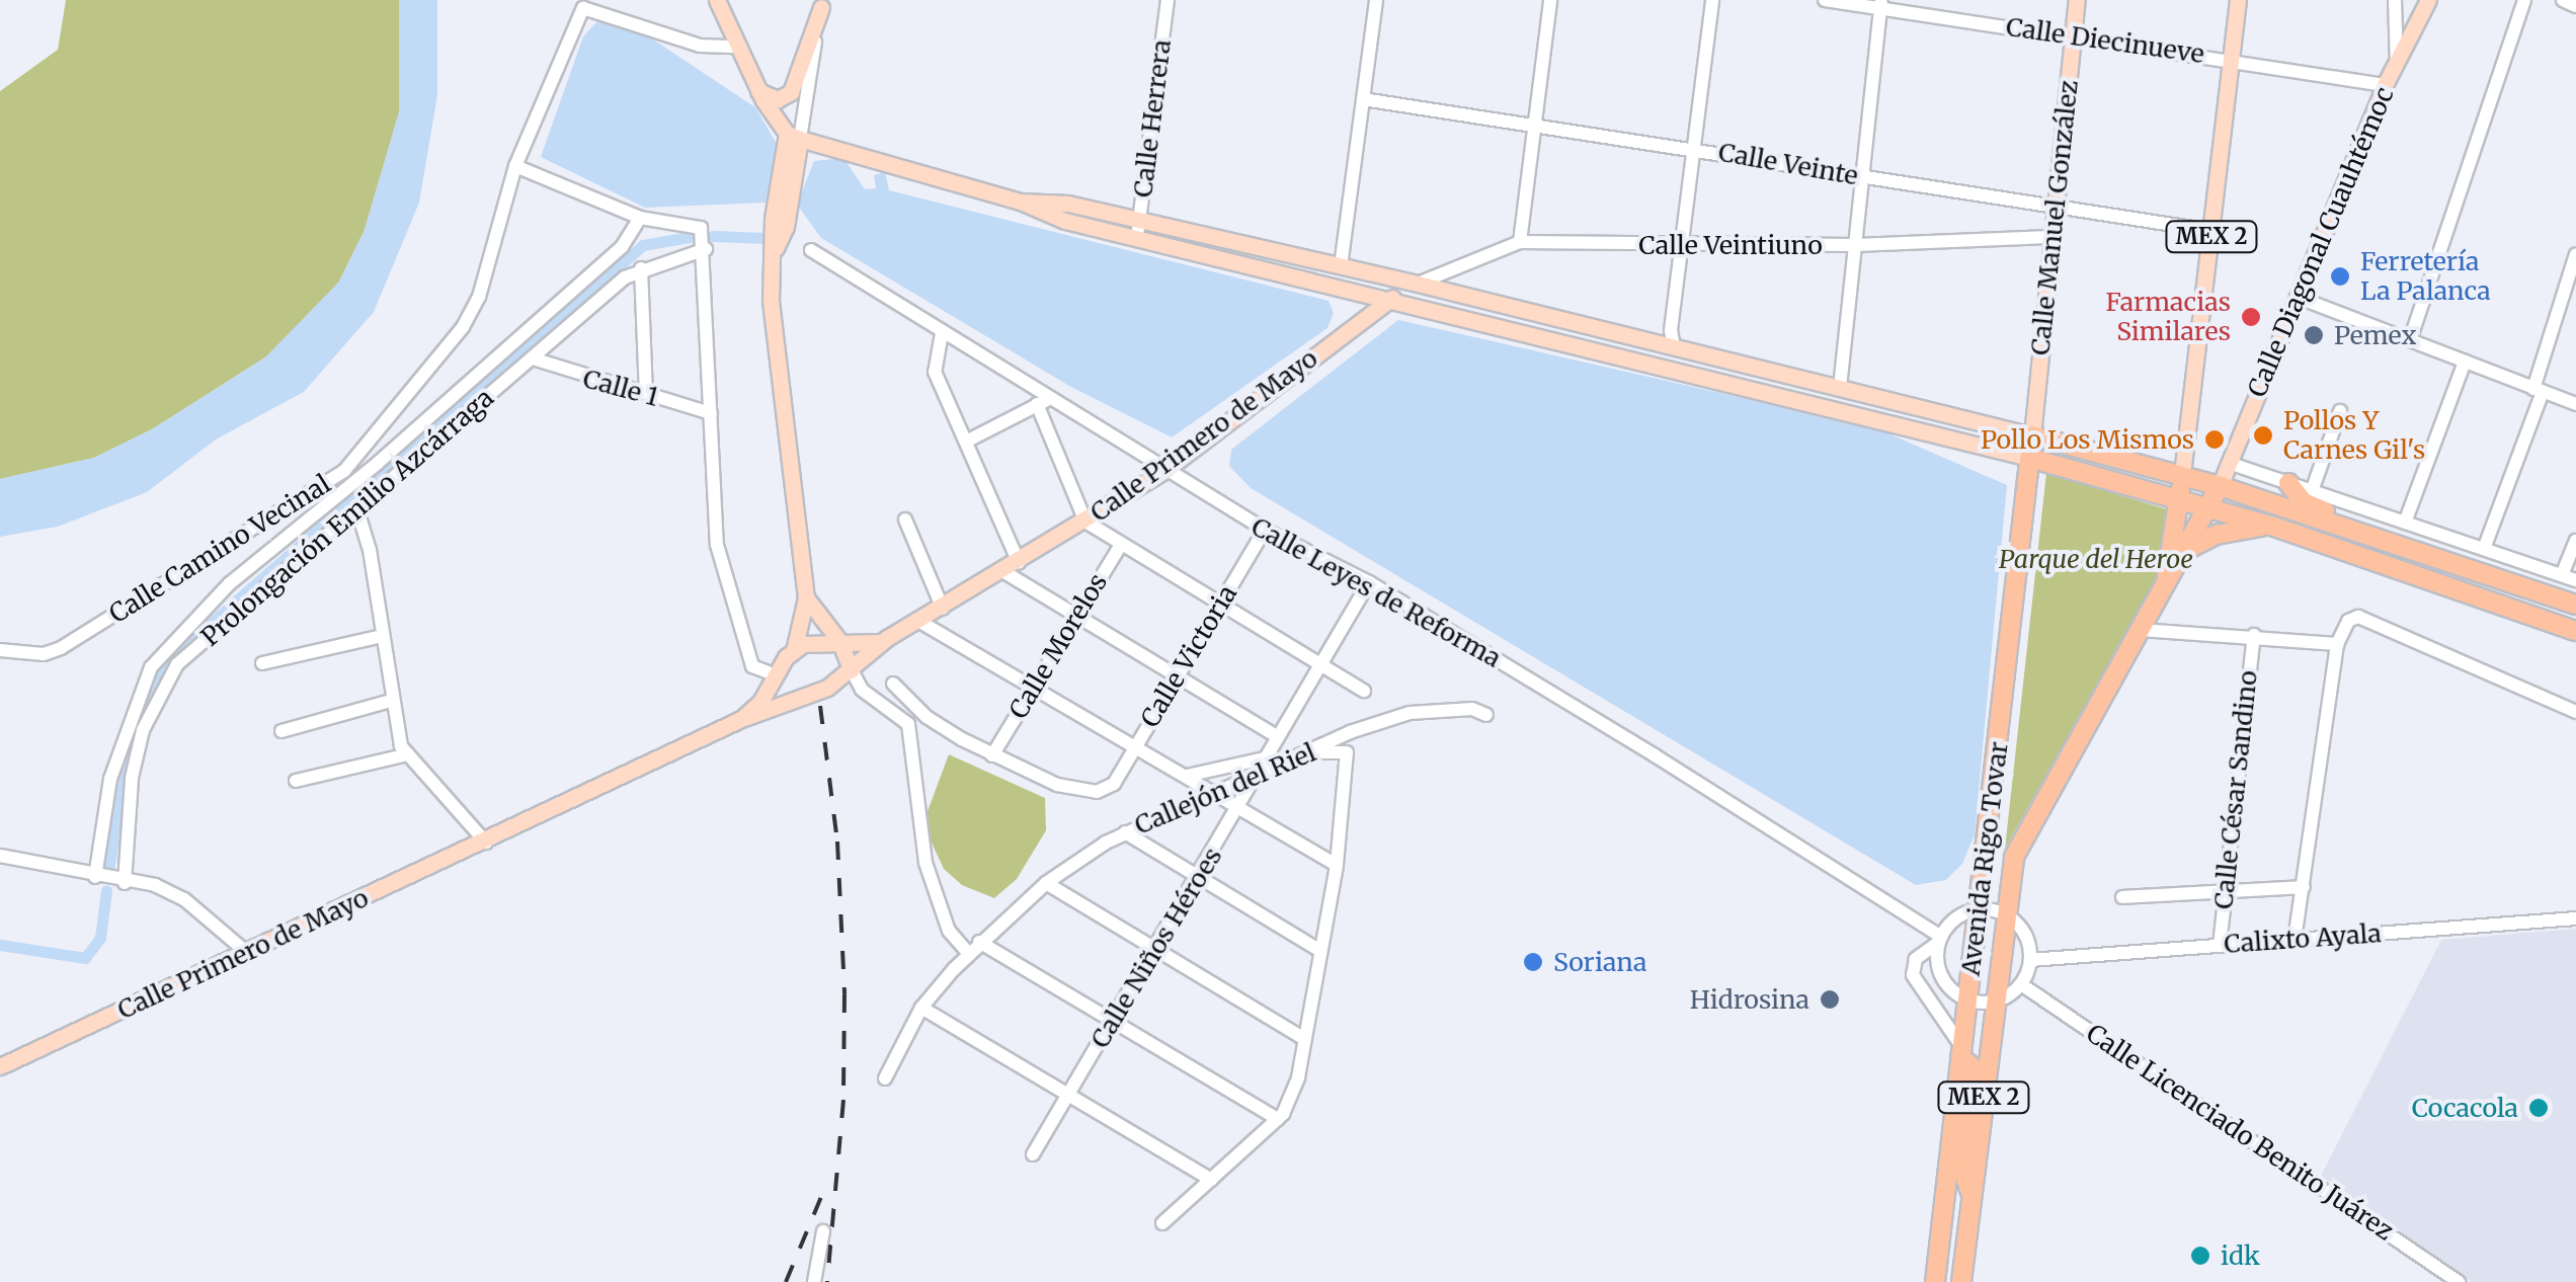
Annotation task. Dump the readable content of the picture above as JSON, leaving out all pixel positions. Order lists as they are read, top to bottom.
{
  "streets": {
    "highway": ["MEX 2", "Avenida Rigo Tovar"],
    "main road": ["Calle Manuel González", "Calle Diagonal Cuauhtémoc", "Calle Primero de Mayo"],
    "street": [
      "Calle Diecinueve",
      "Calle Herrera",
      "Calle Veinte",
      "Calle Veintiuno",
      "Calle 1",
      "Prolongación Emilio Azcárraga",
      "Calle Camino Vecinal",
      "Calle Leyes de Reforma",
      "Calle Morelos",
      "Calle Victoria",
      "Callejón del Riel",
      "Calle César Sandino",
      "Calixto Ayala",
      "Calle Niños Héroes",
      "Calle Licenciado Benito Juárez"
    ]
  },
  "crossings": [
    ["Calle Diecinueve", "Calle Manuel González"],
    ["Calle Diecinueve", "MEX 2"],
    ["Calle Diecinueve", "Calle Diagonal Cuauhtémoc"],
    ["Calle Veinte", "Calle Manuel González"],
    ["Calle Veinte", "MEX 2"],
    ["Calle Manuel González", "Calle Veintiuno"],
    ["Calle Manuel González", "Avenida Rigo Tovar"],
    ["MEX 2", "Avenida Rigo Tovar"],
    ["Calle Veintiuno", "Calle Primero de Mayo"],
    ["Calle 1", "Prolongación Emilio Azcárraga"],
    ["Calle Primero de Mayo", "Calle Leyes de Reforma"],
    ["Calle Leyes de Reforma", "Calle Victoria"],
    ["Calle Leyes de Reforma", "Calle Niños Héroes"],
    ["Calle Morelos", "Calle Victoria"],
    ["Callejón del Riel", "Calle Niños Héroes"],
    ["Calle César Sandino", "Calixto Ayala"]
  ],
  "parks": ["Parque del Heroe"],
  "places": [
    "Ferretería La Palanca",
    "Farmacias Similares",
    "Pemex",
    "Pollos Y Carnes Gil's",
    "Pollo Los Mismos",
    "Soriana",
    "Hidrosina",
    "Cocacola",
    "idk"
  ]
}
